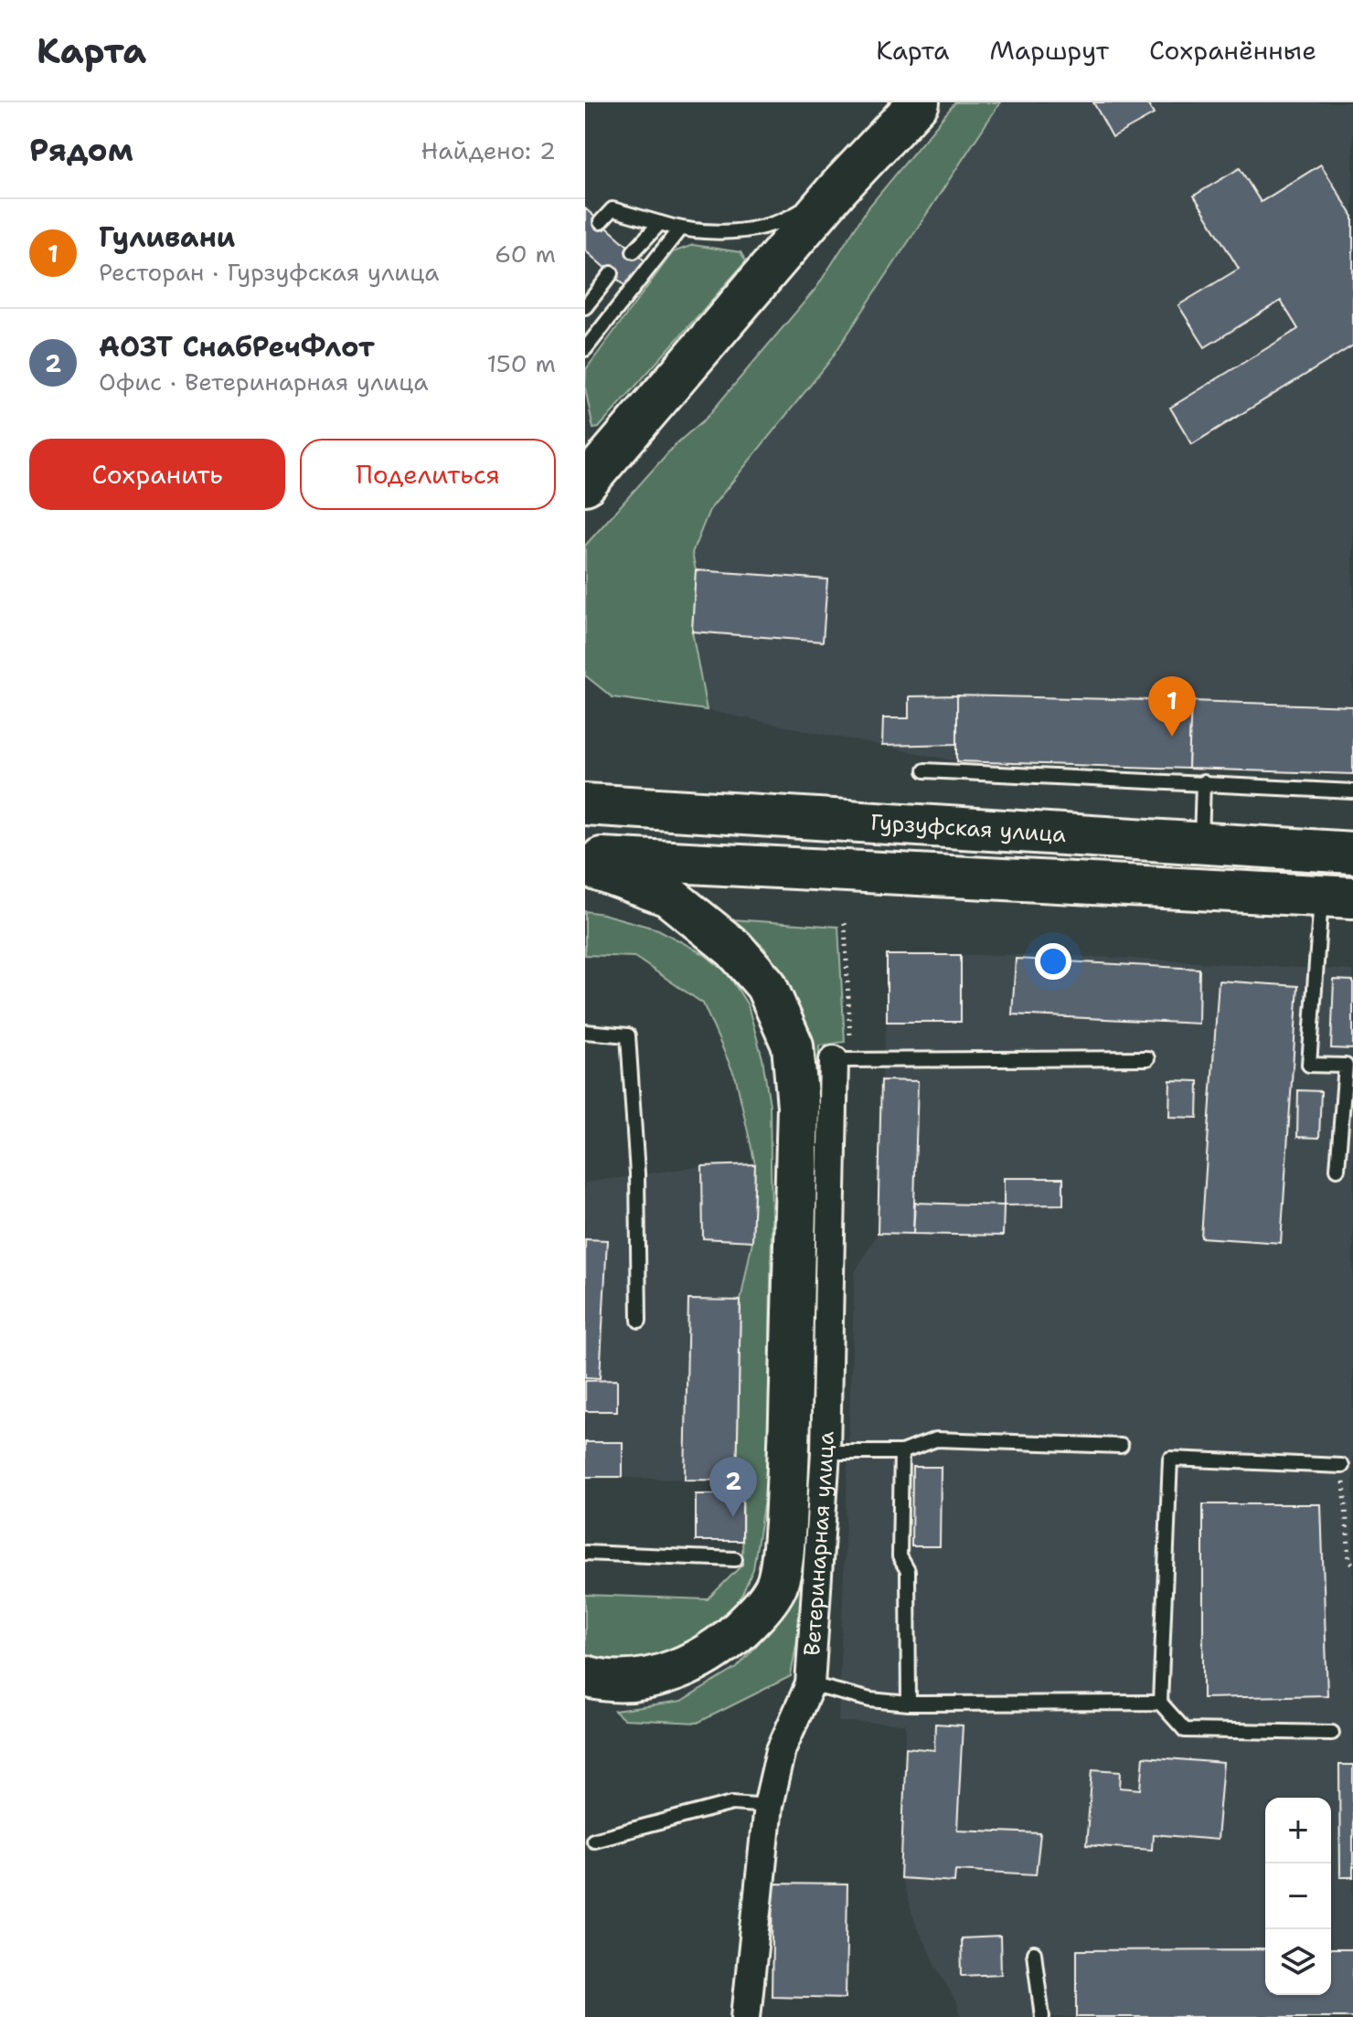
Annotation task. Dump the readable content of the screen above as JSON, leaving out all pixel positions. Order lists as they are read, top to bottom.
{
  "streets": {
    "main road": ["Гурзуфская улица"],
    "street": ["Ветеринарная улица"]
  },
  "page": {
    "header": "Карта",
    "nav": ["Карта", "Маршрут", "Сохранённые"],
    "heading": ["Рядом", "Найдено: 2"],
    "list": [
      {
        "mark": "1",
        "name": "Гуливани",
        "note": "Ресторан · Гурзуфская улица",
        "value": "60 m"
      },
      {
        "mark": "2",
        "name": "АОЗТ СнабРечФлот",
        "note": "Офис · Ветеринарная улица",
        "value": "150 m"
      }
    ],
    "buttons": ["Сохранить", "Поделиться"],
    "pins": ["1", "2"],
    "map_buttons": ["+", "−"]
  }
}
